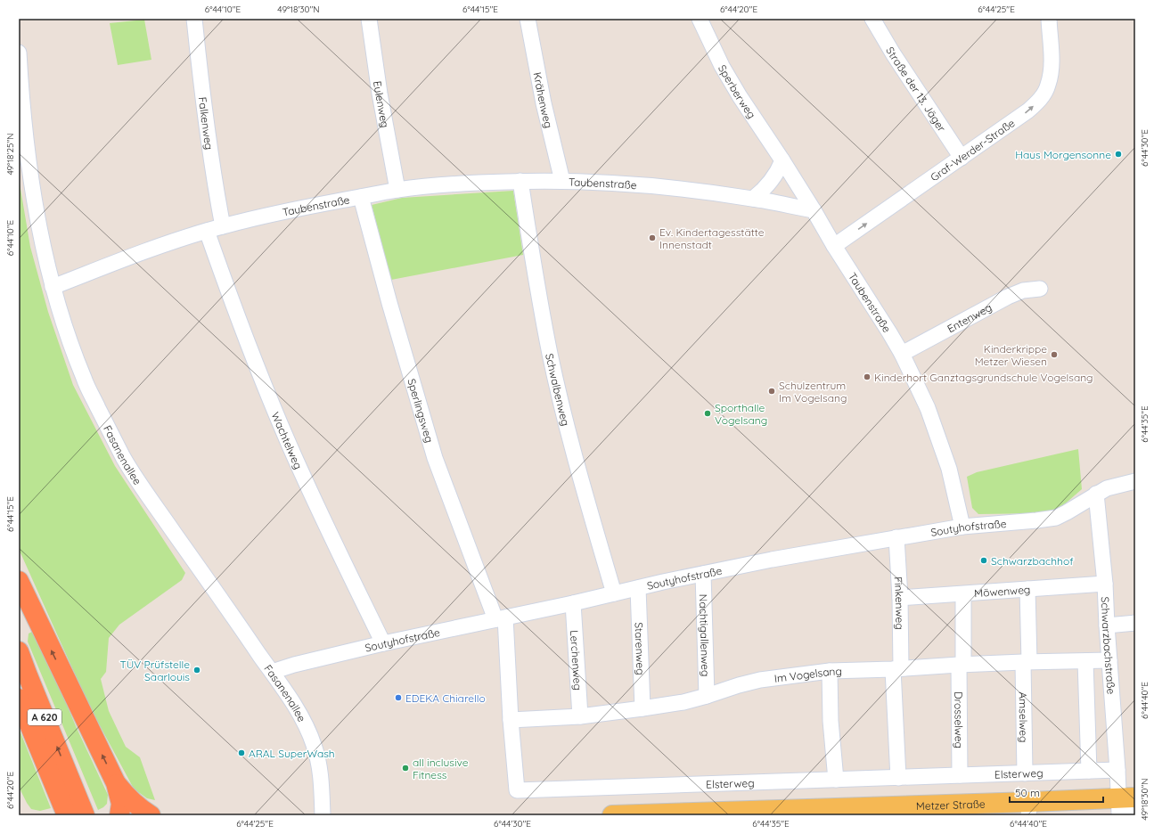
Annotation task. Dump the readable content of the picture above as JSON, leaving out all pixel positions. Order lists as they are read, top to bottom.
{
  "streets": {
    "highway": ["A 620"],
    "main road": ["Metzer Straße"],
    "street": [
      "Straße der 13. Jäger",
      "Sperberweg",
      "Krähenweg",
      "Eulenweg",
      "Falkenweg",
      "Graf-Werder-Straße",
      "Taubenstraße",
      "Entenweg",
      "Schwalbenweg",
      "Sperlingsweg",
      "Wachtelweg",
      "Fasanenallee",
      "Soutyhofstraße",
      "Möwenweg",
      "Finkenweg",
      "Nachtigallenweg",
      "Schwarzbachstraße",
      "Starenweg",
      "Lerchenweg",
      "Im Vogelsang",
      "Amselweg",
      "Drosselweg",
      "Elsterweg"
    ]
  },
  "crossings": [
    ["Straße der 13. Jäger", "Graf-Werder-Straße"],
    ["Sperberweg", "Taubenstraße"],
    ["Krähenweg", "Taubenstraße"],
    ["Eulenweg", "Taubenstraße"],
    ["Falkenweg", "Taubenstraße"],
    ["Graf-Werder-Straße", "Taubenstraße"],
    ["Taubenstraße", "Entenweg"],
    ["Taubenstraße", "Schwalbenweg"],
    ["Taubenstraße", "Sperlingsweg"],
    ["Taubenstraße", "Wachtelweg"],
    ["Taubenstraße", "Fasanenallee"],
    ["Taubenstraße", "Soutyhofstraße"],
    ["Schwalbenweg", "Soutyhofstraße"],
    ["Sperlingsweg", "Soutyhofstraße"],
    ["Sperlingsweg", "Elsterweg"],
    ["Wachtelweg", "Soutyhofstraße"],
    ["Fasanenallee", "Soutyhofstraße"],
    ["Soutyhofstraße", "Finkenweg"],
    ["Soutyhofstraße", "Nachtigallenweg"],
    ["Soutyhofstraße", "Schwarzbachstraße"],
    ["Soutyhofstraße", "Starenweg"],
    ["Soutyhofstraße", "Lerchenweg"],
    ["Soutyhofstraße", "Elsterweg"],
    ["Möwenweg", "Finkenweg"],
    ["Möwenweg", "Schwarzbachstraße"],
    ["Möwenweg", "Amselweg"],
    ["Möwenweg", "Drosselweg"],
    ["Finkenweg", "Im Vogelsang"],
    ["Finkenweg", "Elsterweg"],
    ["Nachtigallenweg", "Im Vogelsang"],
    ["Schwarzbachstraße", "Im Vogelsang"],
    ["Schwarzbachstraße", "Elsterweg"],
    ["Schwarzbachstraße", "Metzer Straße"],
    ["Starenweg", "Im Vogelsang"],
    ["Lerchenweg", "Im Vogelsang"],
    ["Im Vogelsang", "Amselweg"],
    ["Im Vogelsang", "Drosselweg"],
    ["Im Vogelsang", "Elsterweg"],
    ["Amselweg", "Elsterweg"],
    ["Drosselweg", "Elsterweg"]
  ],
  "one_way": ["Graf-Werder-Straße"],
  "places": [
    "Haus Morgensonne",
    "Ev. Kindertagesstätte Innenstadt",
    "Kinderkrippe Metzer Wiesen",
    "Kinderhort Ganztagsgrundschule Vogelsang",
    "Schulzentrum Im Vogelsang",
    "Sporthalle Vogelsang",
    "Schwarzbachhof",
    "TÜV Prüfstelle Saarlouis",
    "EDEKA Chiarello",
    "ARAL SuperWash",
    "all inclusive Fitness"
  ],
  "scale_bar": "50 m",
  "coordinates": [
    "6°44'10\"E",
    "49°18'30\"N",
    "6°44'15\"E",
    "6°44'20\"E",
    "6°44'25\"E",
    "6°44'30\"E",
    "49°18'25\"N",
    "6°44'35\"E",
    "6°44'40\"E"
  ]
}
